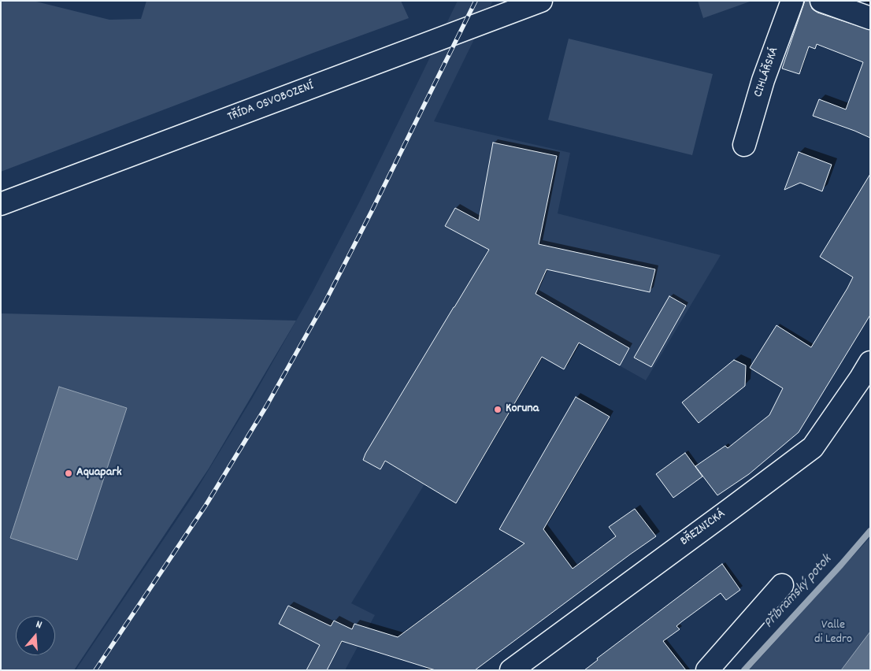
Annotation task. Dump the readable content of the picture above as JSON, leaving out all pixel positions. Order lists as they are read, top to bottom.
{
  "streets": {
    "street": ["CIHLÁŘSKÁ", "TŘÍDA OSVOBOZENÍ", "BŘEZNICKÁ"]
  },
  "water": ["Příbramský potok"],
  "parks": ["Valle di Ledro"],
  "places": ["Koruna", "Aquapark"],
  "north": "top"
}
